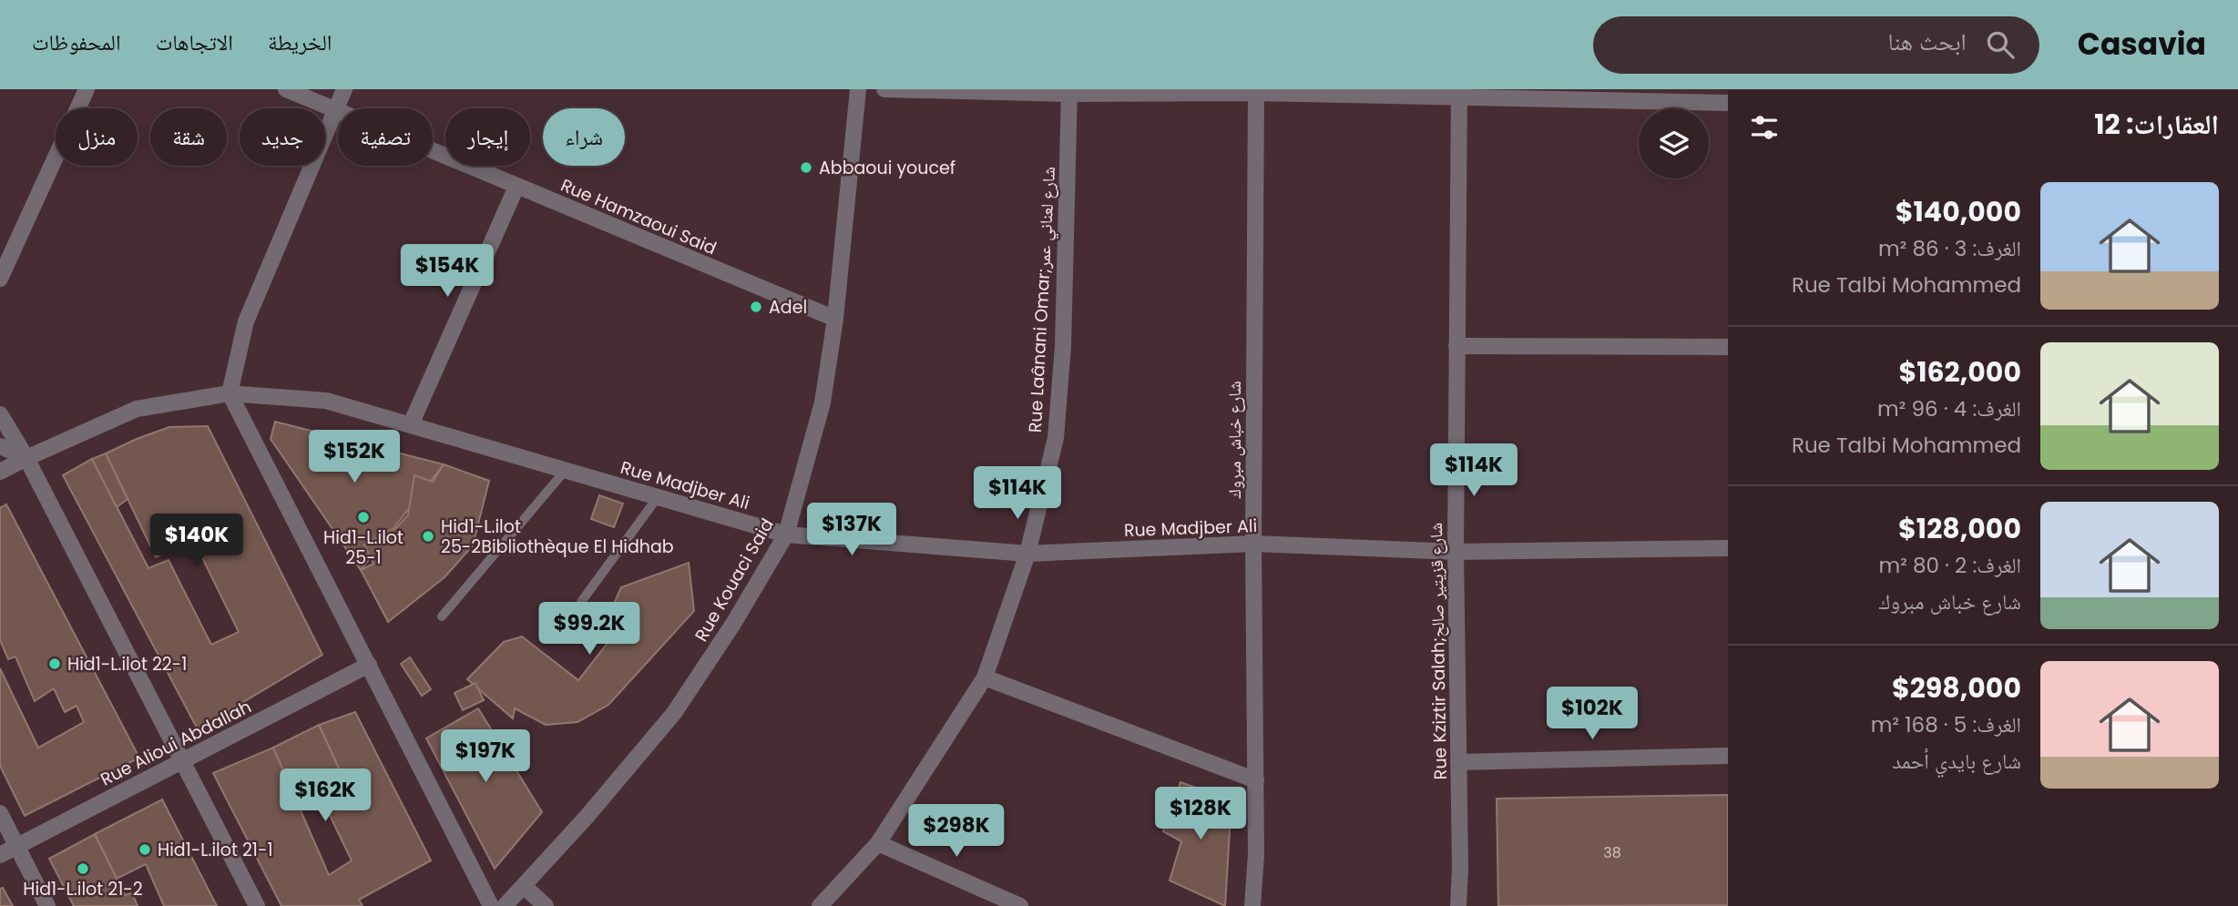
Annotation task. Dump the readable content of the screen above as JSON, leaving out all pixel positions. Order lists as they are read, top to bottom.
{
  "streets": {
    "street": [
      "Rue Hamzaoui Said",
      "Rue Laânani Omar;شارع لعناني عمر",
      "شارع خباش مبروك",
      "Rue Madjber Ali",
      "Rue Kouaci Said",
      "Rue Kziztir Salah;شارع قزيتير صالح",
      "Rue Alioui Abdallah"
    ]
  },
  "crossings": [
    ["Rue Hamzaoui Said", "Rue Kouaci Said"],
    ["Rue Laânani Omar;شارع لعناني عمر", "Rue Madjber Ali"],
    ["شارع خباش مبروك", "Rue Madjber Ali"],
    ["Rue Madjber Ali", "Rue Kouaci Said"],
    ["Rue Madjber Ali", "Rue Kziztir Salah;شارع قزيتير صالح"]
  ],
  "places": [
    "Abbaoui youcef",
    "Adel",
    "Hid1-L.ilot 25-1",
    "Hid1-L.ilot 25-2Bibliothèque El Hidhab",
    "Hid1-L.ilot 22-1",
    "Hid1-L.ilot 21-1",
    "Hid1-L.ilot 21-2"
  ],
  "house_numbers": ["38"],
  "page": {
    "header": "Casavia",
    "search": "ابحث هنا",
    "nav": ["الخريطة", "الاتجاهات", "المحفوظات"],
    "heading": "العقارات: 12",
    "chip": [
      "شراء",
      "إيجار",
      "تصفية",
      "جديد",
      "شقة",
      "منزل"
    ],
    "list": [
      {
        "name": "$140,000",
        "note": "الغرف: 3 · 86 m² · Rue Talbi Mohammed"
      },
      {
        "name": "$162,000",
        "note": "الغرف: 4 · 96 m² · Rue Talbi Mohammed"
      },
      {
        "name": "$128,000",
        "note": "الغرف: 2 · 80 m² · شارع خباش مبروك"
      },
      {
        "name": "$298,000",
        "note": "الغرف: 5 · 168 m² · شارع بايدي أحمد"
      }
    ],
    "price": [
      "$154K",
      "$152K",
      "$114K",
      "$114K",
      "$137K",
      "$140K",
      "$99.2K",
      "$102K",
      "$197K",
      "$162K",
      "$128K",
      "$298K"
    ]
  }
}
